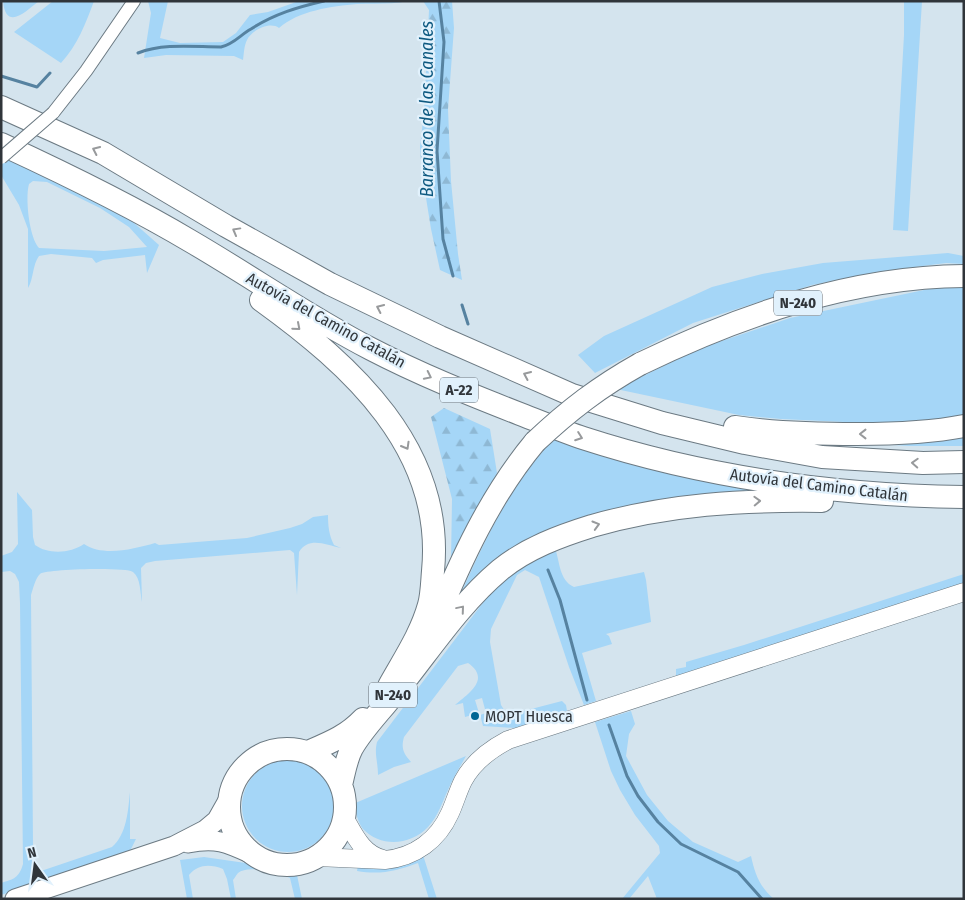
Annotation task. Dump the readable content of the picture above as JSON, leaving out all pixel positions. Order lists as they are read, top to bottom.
{
  "streets": {
    "highway": ["N-240", "Autovía del Camino Catalán", "A-22"]
  },
  "water": ["Barranco de las Canales"],
  "places": ["MOPT Huesca"],
  "north": "top"
}
